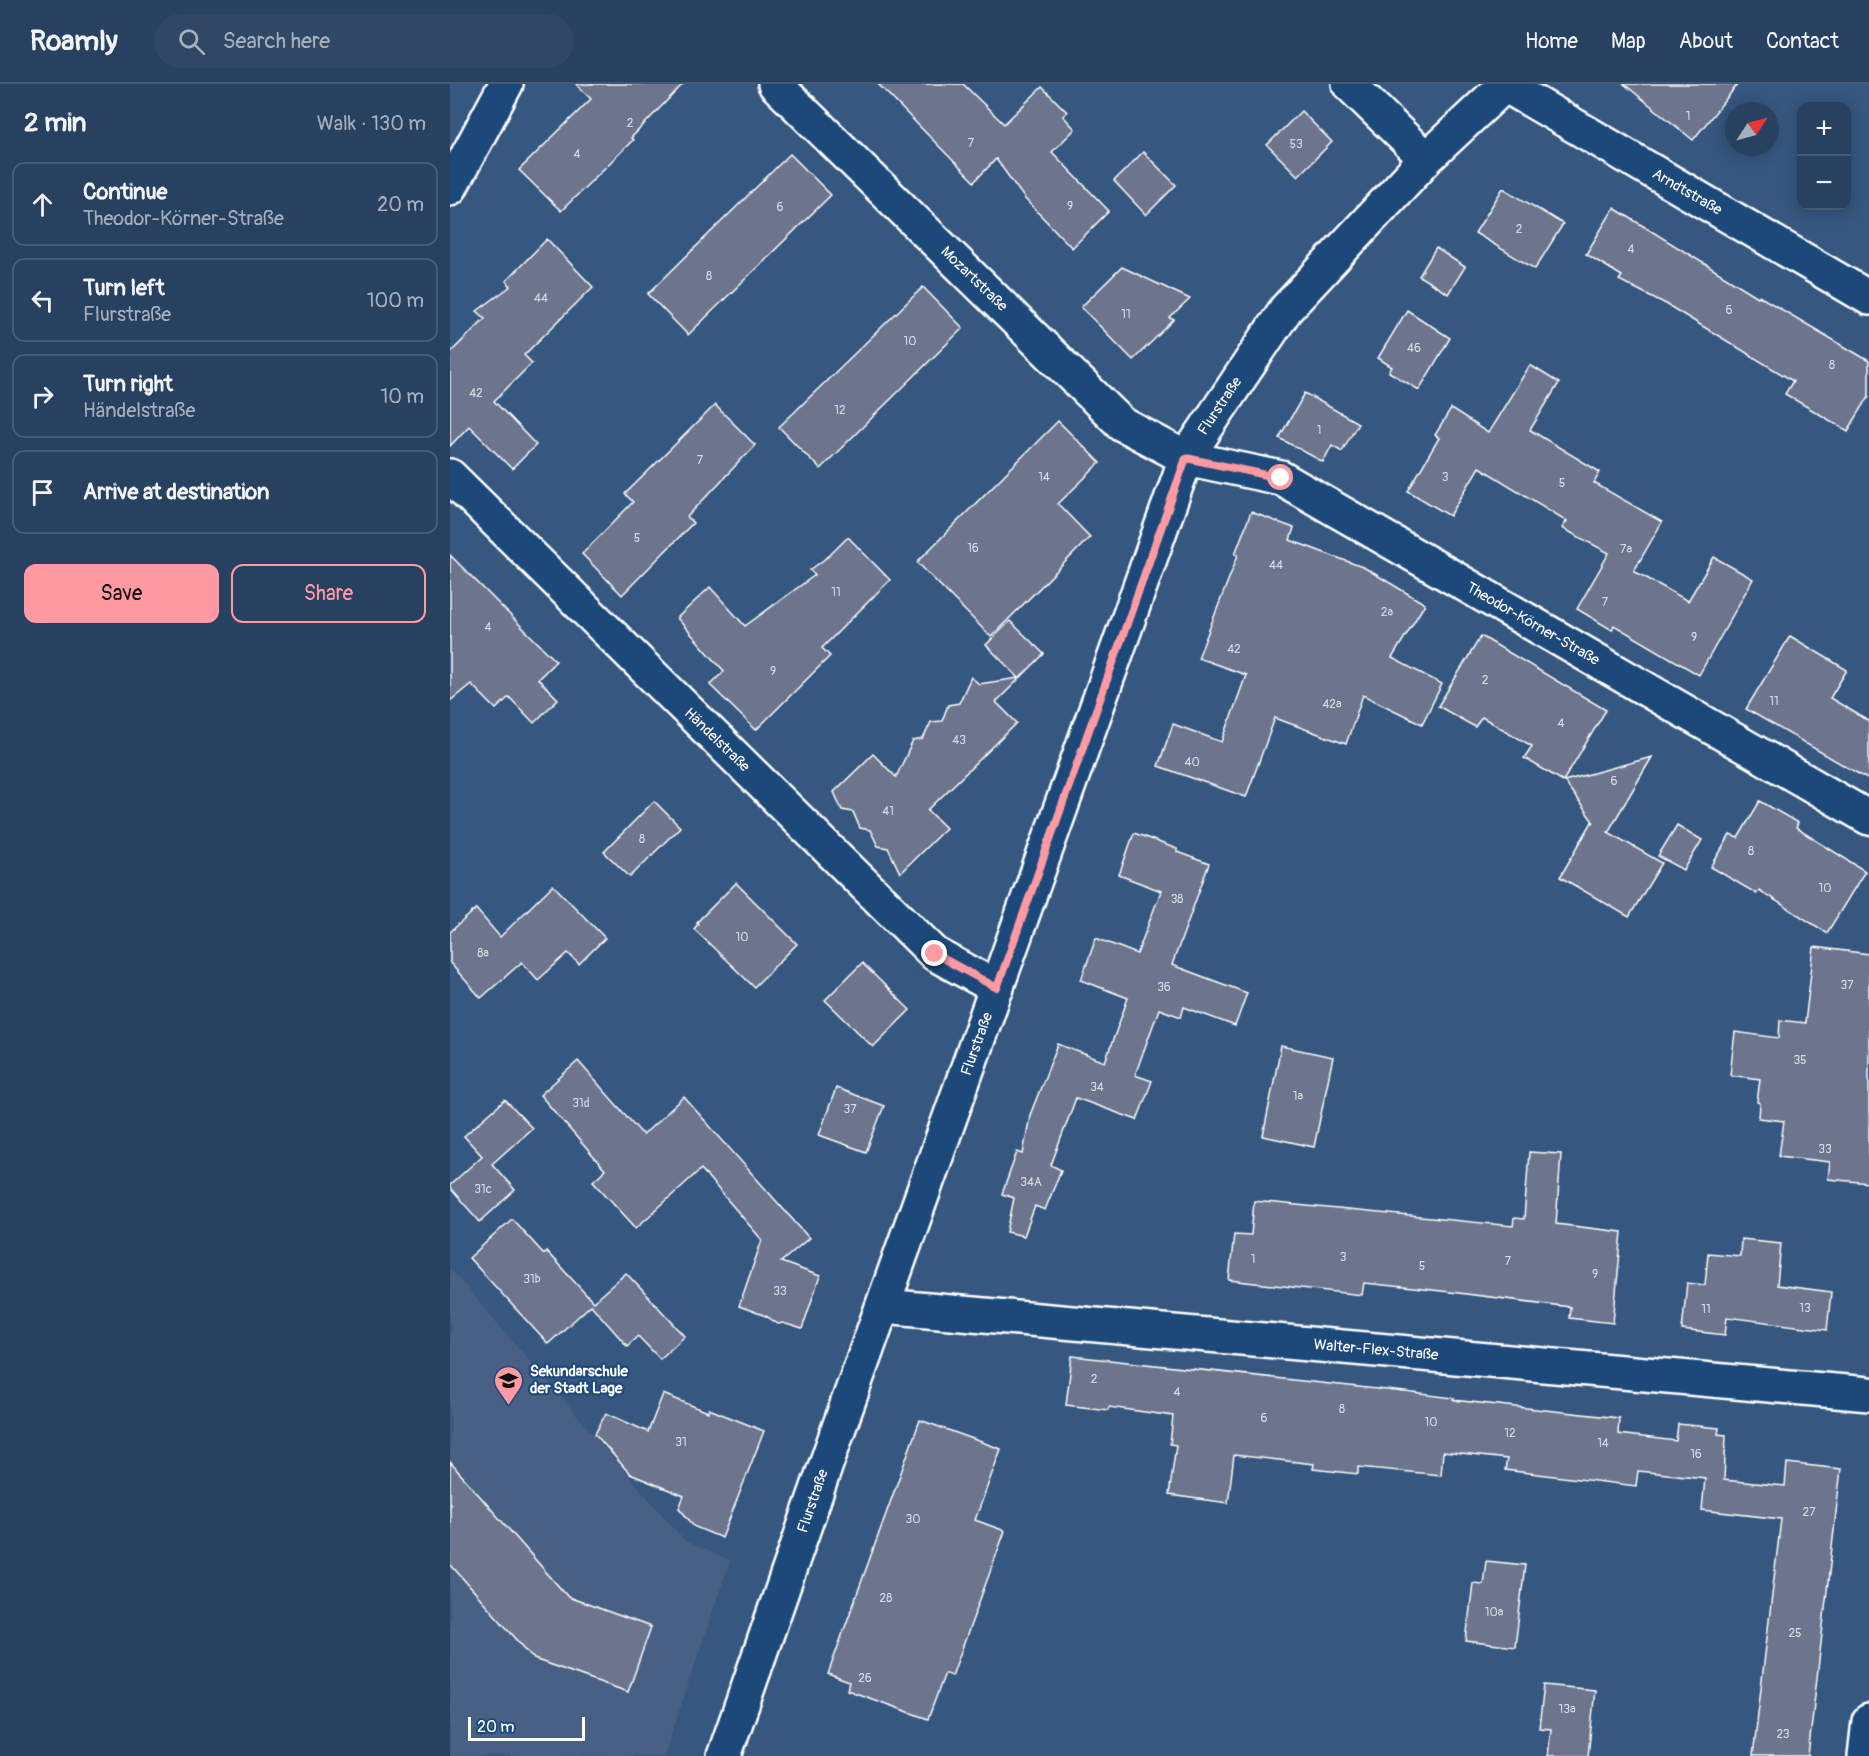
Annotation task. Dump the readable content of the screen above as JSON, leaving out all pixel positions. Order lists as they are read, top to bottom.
{
  "streets": {
    "street": [
      "Arndtstraße",
      "Mozartstraße",
      "Flurstraße",
      "Theodor-Körner-Straße",
      "Händelstraße",
      "Walter-Flex-Straße"
    ]
  },
  "crossings": [
    ["Arndtstraße", "Flurstraße"],
    ["Mozartstraße", "Flurstraße"],
    ["Mozartstraße", "Theodor-Körner-Straße"],
    ["Flurstraße", "Theodor-Körner-Straße"],
    ["Flurstraße", "Händelstraße"],
    ["Flurstraße", "Walter-Flex-Straße"]
  ],
  "places": {
    "school or university": ["Sekundarschule der Stadt Lage"]
  },
  "house_numbers": [
    "1",
    "2",
    "7",
    "53",
    "4",
    "9",
    "6",
    "2",
    "4",
    "8",
    "44",
    "6",
    "11",
    "10",
    "46",
    "8",
    "42",
    "12",
    "1",
    "7",
    "14",
    "3",
    "5",
    "5",
    "16",
    "7a",
    "44",
    "11",
    "7",
    "2a",
    "4",
    "9",
    "42",
    "9",
    "2",
    "11",
    "42a",
    "4",
    "43",
    "40",
    "6",
    "41",
    "8",
    "8",
    "10",
    "38",
    "10",
    "8a",
    "37",
    "36",
    "35",
    "34",
    "1a",
    "31d",
    "37",
    "33",
    "34A",
    "31c",
    "3",
    "1",
    "7",
    "5",
    "9",
    "31b",
    "33",
    "13",
    "11",
    "2",
    "4",
    "8",
    "6",
    "10",
    "12",
    "31",
    "14",
    "16",
    "27",
    "30",
    "28",
    "10a",
    "25",
    "26",
    "13a",
    "23"
  ],
  "scale_bar": "20 m",
  "north": "top right",
  "page": {
    "header": "Roamly",
    "search": "Search here",
    "nav": [
      "Home",
      "Map",
      "About",
      "Contact"
    ],
    "heading": ["2 min", "Walk · 130 m"],
    "map_buttons": ["+", "−"],
    "list": [
      ["Continue", "Theodor-Körner-Straße", "20 m"],
      ["Turn left", "Flurstraße", "100 m"],
      ["Turn right", "Händelstraße", "10 m"],
      "Arrive at destination"
    ],
    "buttons": ["Save", "Share"],
    "scale": "20 m"
  }
}
